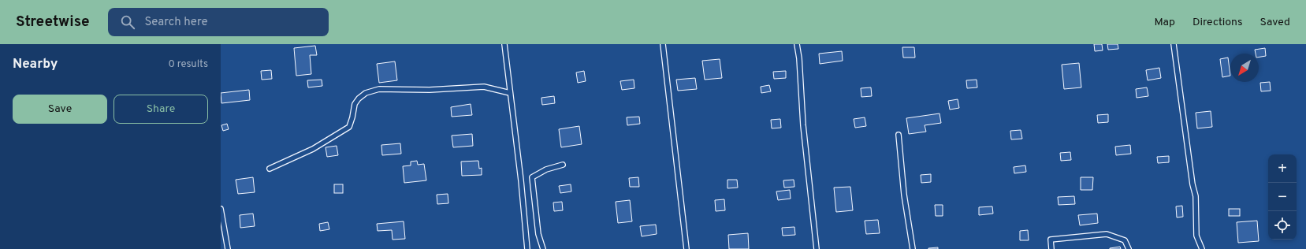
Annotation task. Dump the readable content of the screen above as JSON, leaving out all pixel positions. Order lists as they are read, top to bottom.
{
  "north": "bottom left",
  "page": {
    "header": "Streetwise",
    "search": "Search here",
    "nav": ["Map", "Directions", "Saved"],
    "heading": ["Nearby", "0 results"],
    "buttons": ["Save", "Share"],
    "map_buttons": ["+", "−"]
  }
}
